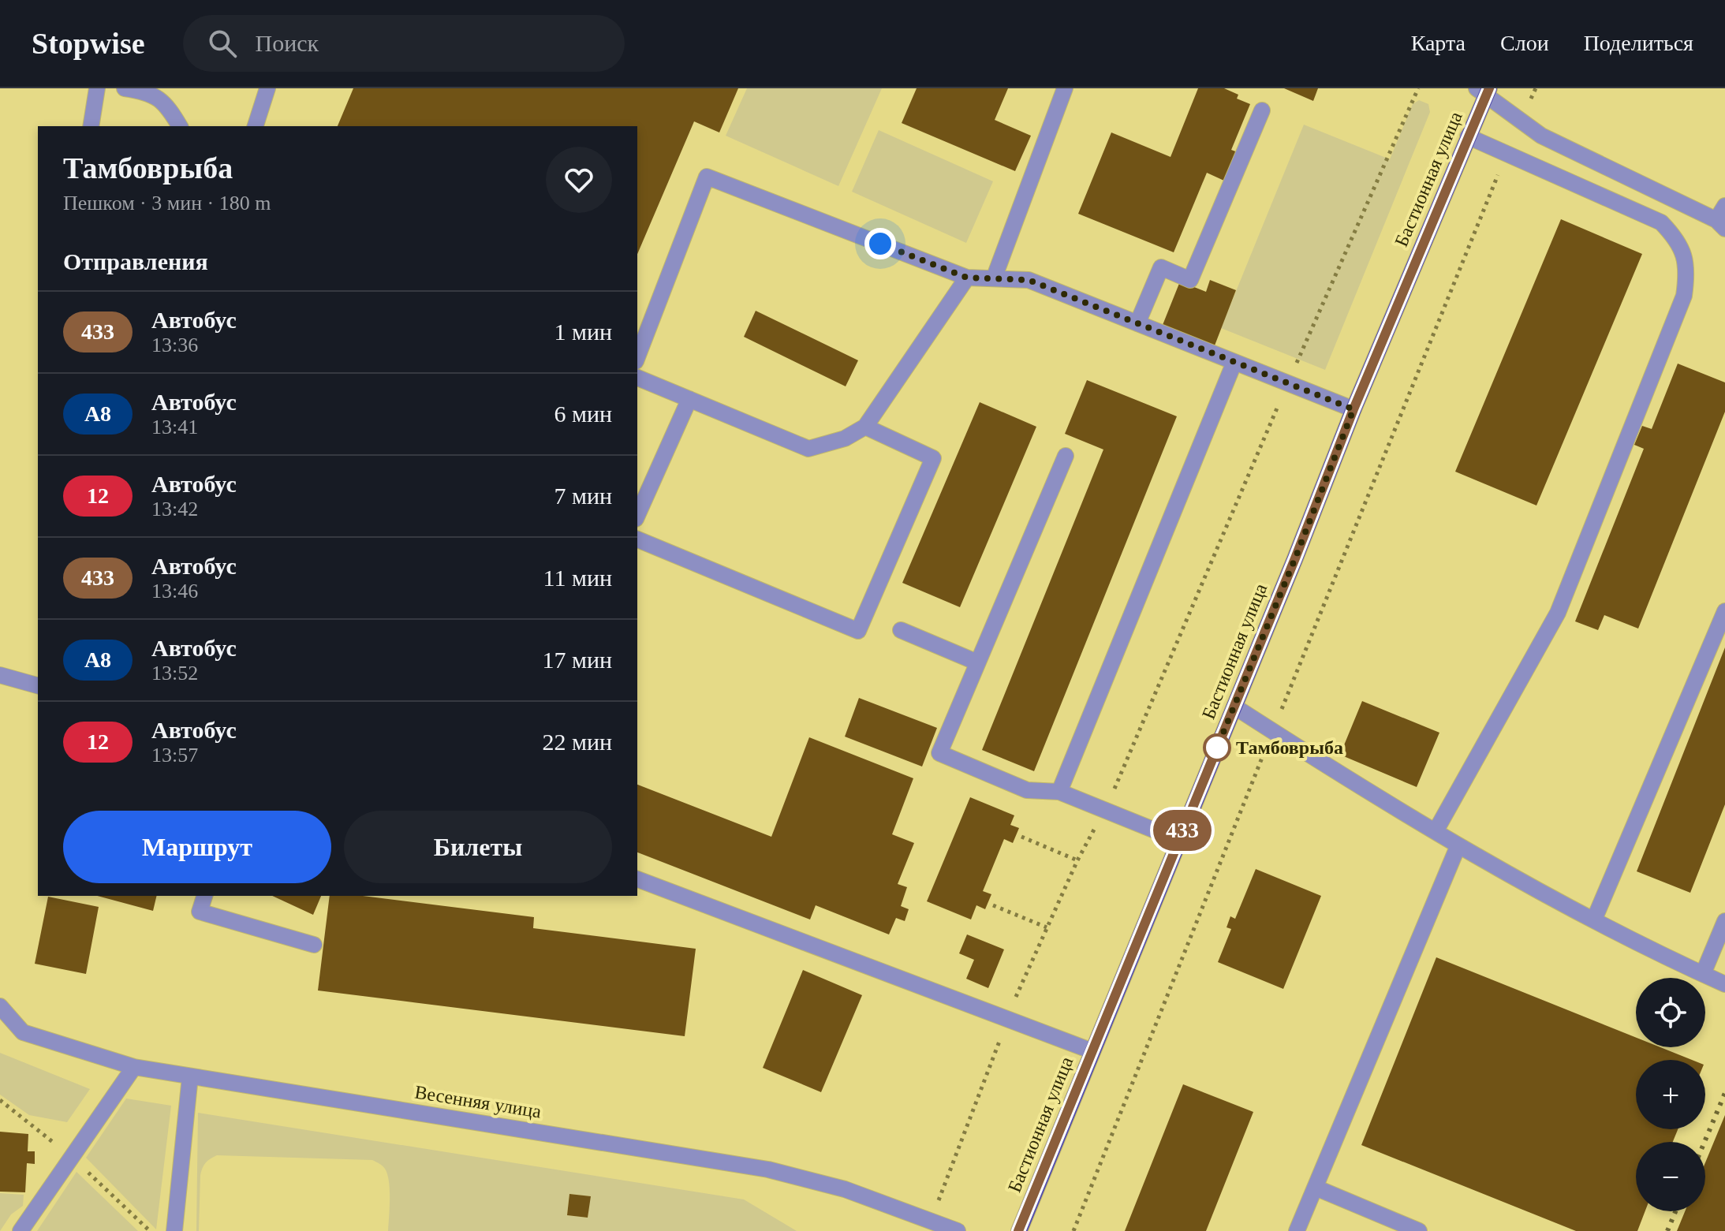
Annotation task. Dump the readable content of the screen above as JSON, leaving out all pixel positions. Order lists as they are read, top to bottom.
{
  "streets": {
    "main road": ["Бастионная улица"],
    "street": ["Весенняя улица"]
  },
  "places": ["Тамбоврыба"],
  "lines": ["bus line 433"],
  "page": {
    "header": "Stopwise",
    "search": "Поиск",
    "nav": ["Карта", "Слои", "Поделиться"],
    "on_map": "433",
    "heading": [
      ["Тамбоврыба", "Пешком · 3 мин · 180 m"],
      "Отправления"
    ],
    "list": [
      {
        "mark": "433",
        "name": "Автобус",
        "note": "13:36",
        "value": "1 мин"
      },
      {
        "mark": "А8",
        "name": "Автобус",
        "note": "13:41",
        "value": "6 мин"
      },
      {
        "mark": "12",
        "name": "Автобус",
        "note": "13:42",
        "value": "7 мин"
      },
      {
        "mark": "433",
        "name": "Автобус",
        "note": "13:46",
        "value": "11 мин"
      },
      {
        "mark": "А8",
        "name": "Автобус",
        "note": "13:52",
        "value": "17 мин"
      },
      {
        "mark": "12",
        "name": "Автобус",
        "note": "13:57",
        "value": "22 мин"
      }
    ],
    "buttons": ["Маршрут", "Билеты"],
    "map_buttons": ["+", "−"]
  }
}
